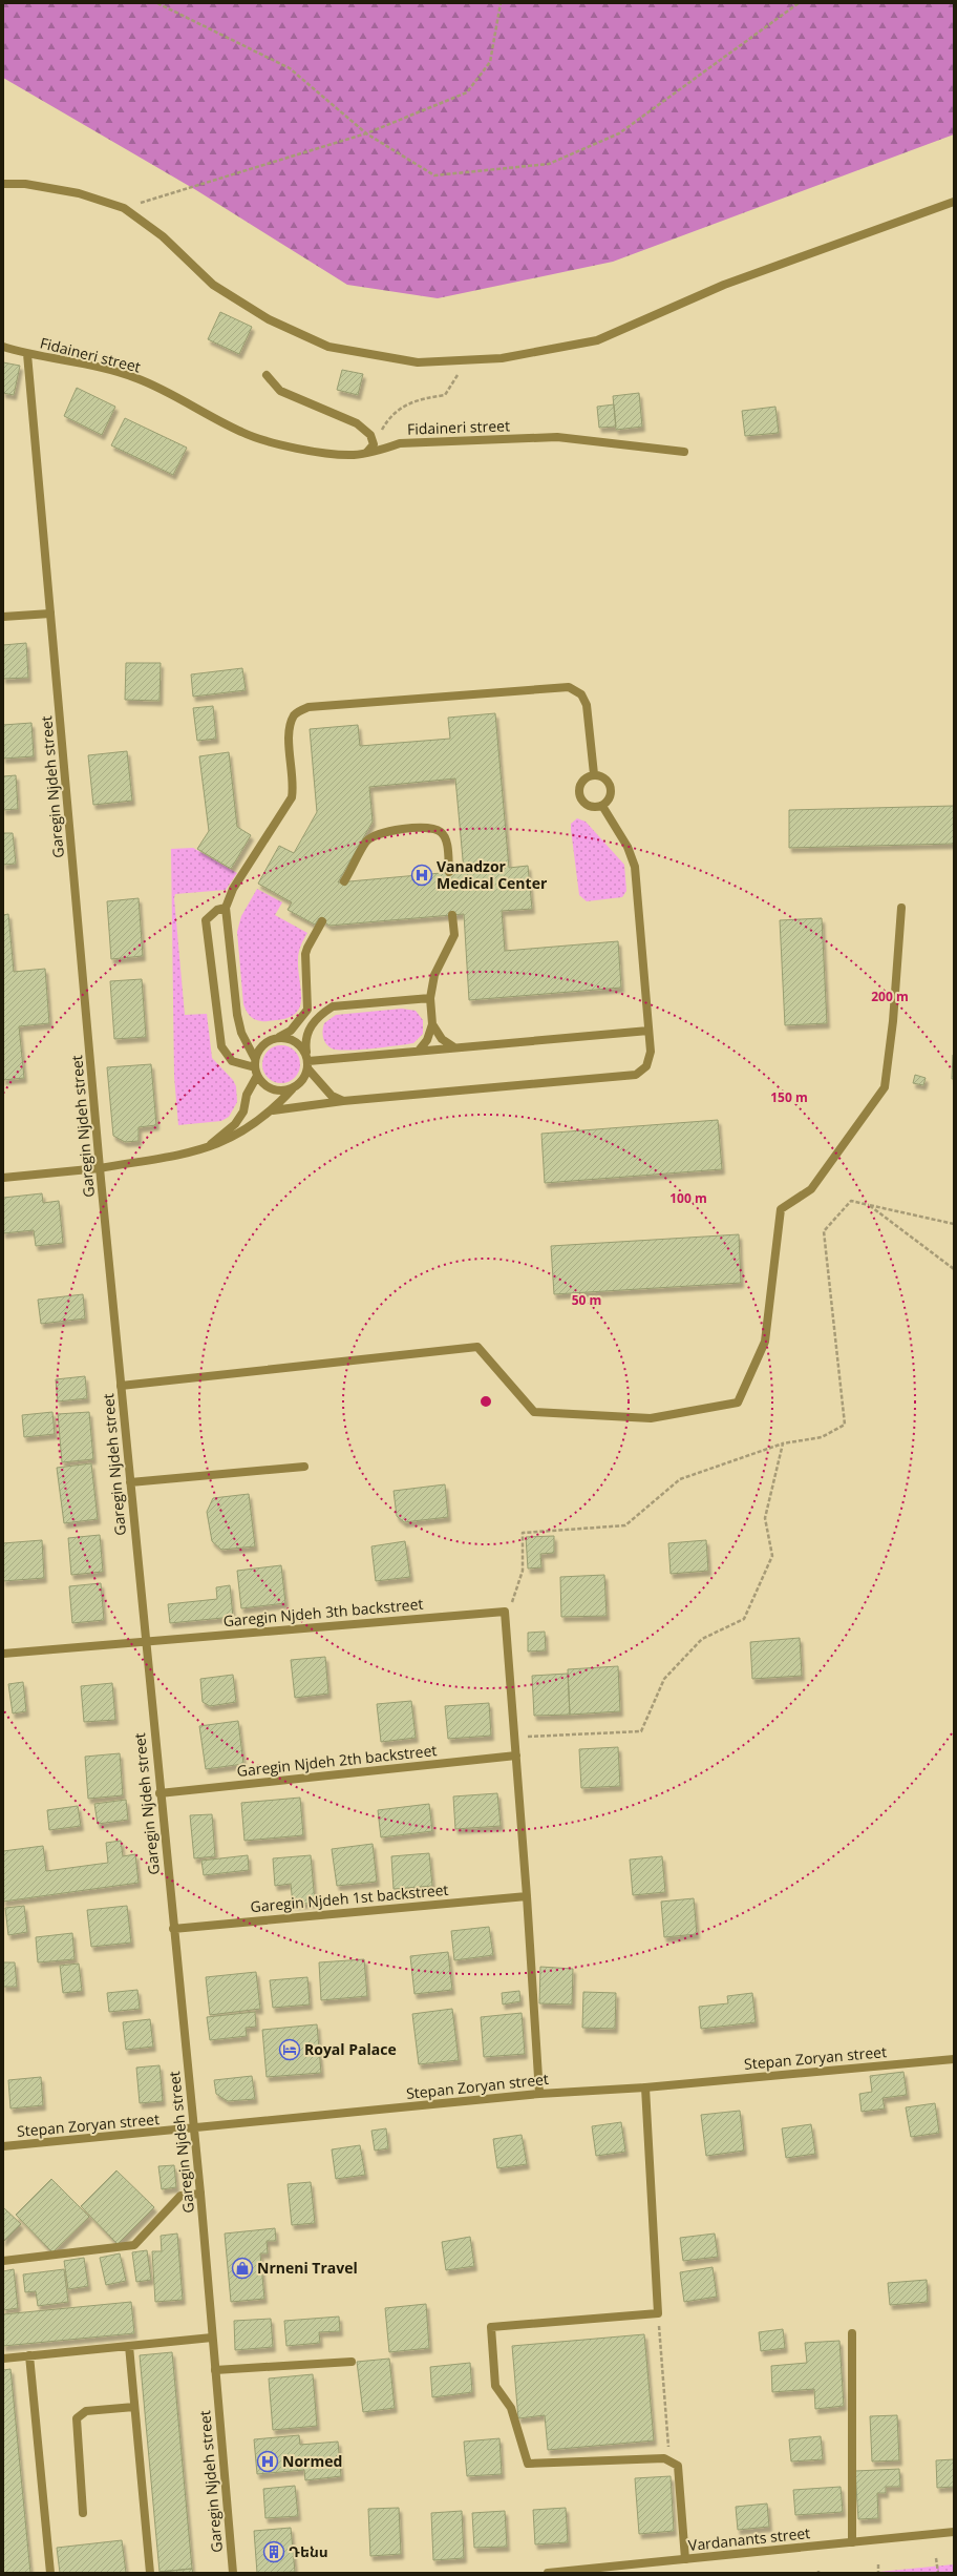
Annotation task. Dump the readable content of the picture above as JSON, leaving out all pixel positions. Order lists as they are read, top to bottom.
{
  "streets": {
    "street": [
      "Fidaineri street",
      "Garegin Njdeh street",
      "Garegin Njdeh 3th backstreet",
      "Garegin Njdeh 2th backstreet",
      "Garegin Njdeh 1st backstreet",
      "Stepan Zoryan street",
      "Vardanants street"
    ]
  },
  "crossings": [
    ["Fidaineri street", "Garegin Njdeh street"],
    ["Garegin Njdeh street", "Garegin Njdeh 3th backstreet"],
    ["Garegin Njdeh street", "Garegin Njdeh 2th backstreet"],
    ["Garegin Njdeh street", "Garegin Njdeh 1st backstreet"],
    ["Garegin Njdeh street", "Stepan Zoryan street"]
  ],
  "places": {
    "hospital": ["Vanadzor Medical Center", "Normed"],
    "hotel": ["Royal Palace"],
    "shop": ["Nrneni Travel"],
    "building": ["Դենս"]
  },
  "rings": [
    "200 m",
    "150 m",
    "100 m",
    "50 m"
  ]
}
